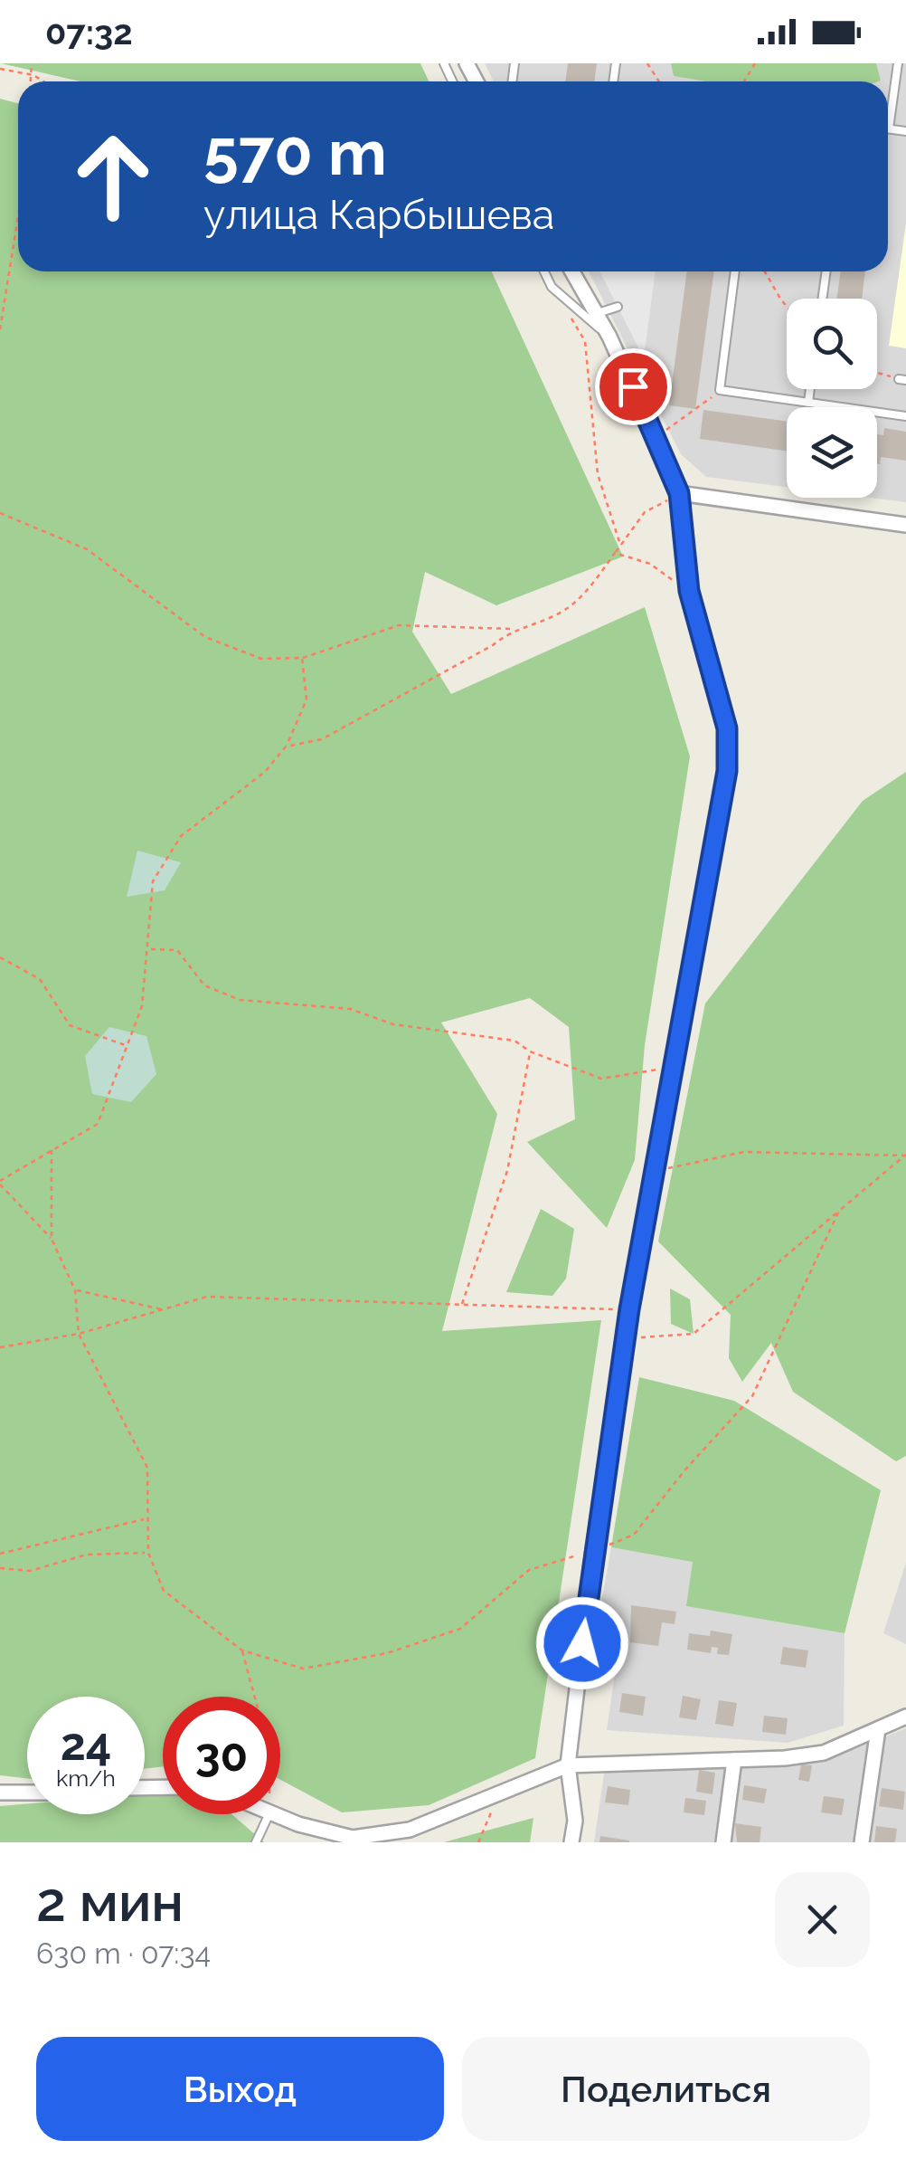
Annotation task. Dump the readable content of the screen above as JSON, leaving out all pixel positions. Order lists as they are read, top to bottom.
{
  "page": {
    "status": "07:32",
    "turn": ["570 m", "улица Карбышева"],
    "speed": "24 km/h",
    "limit": "30",
    "heading": ["2 мин", "630 m · 07:34"],
    "buttons": ["Выход", "Поделиться"]
  }
}
